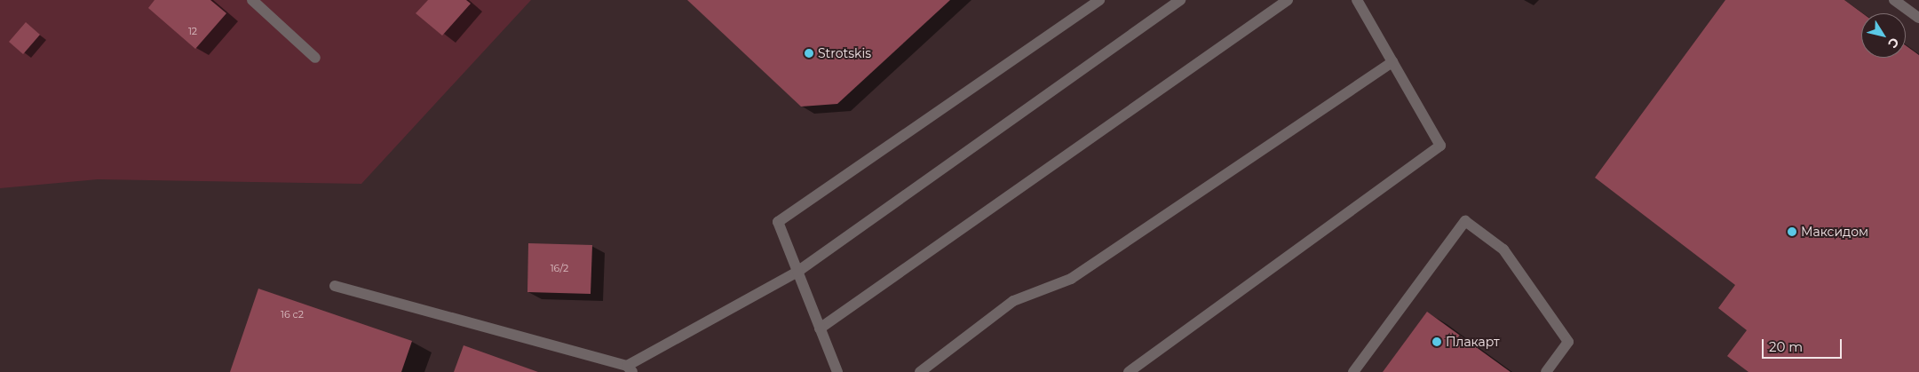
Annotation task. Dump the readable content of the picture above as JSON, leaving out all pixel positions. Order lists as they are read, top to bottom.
{
  "places": ["Strotskis", "Максидом", "Плакарт"],
  "house_numbers": ["12", "16/2", "16 с2"],
  "scale_bar": "20 m",
  "north": "bottom right"
}
